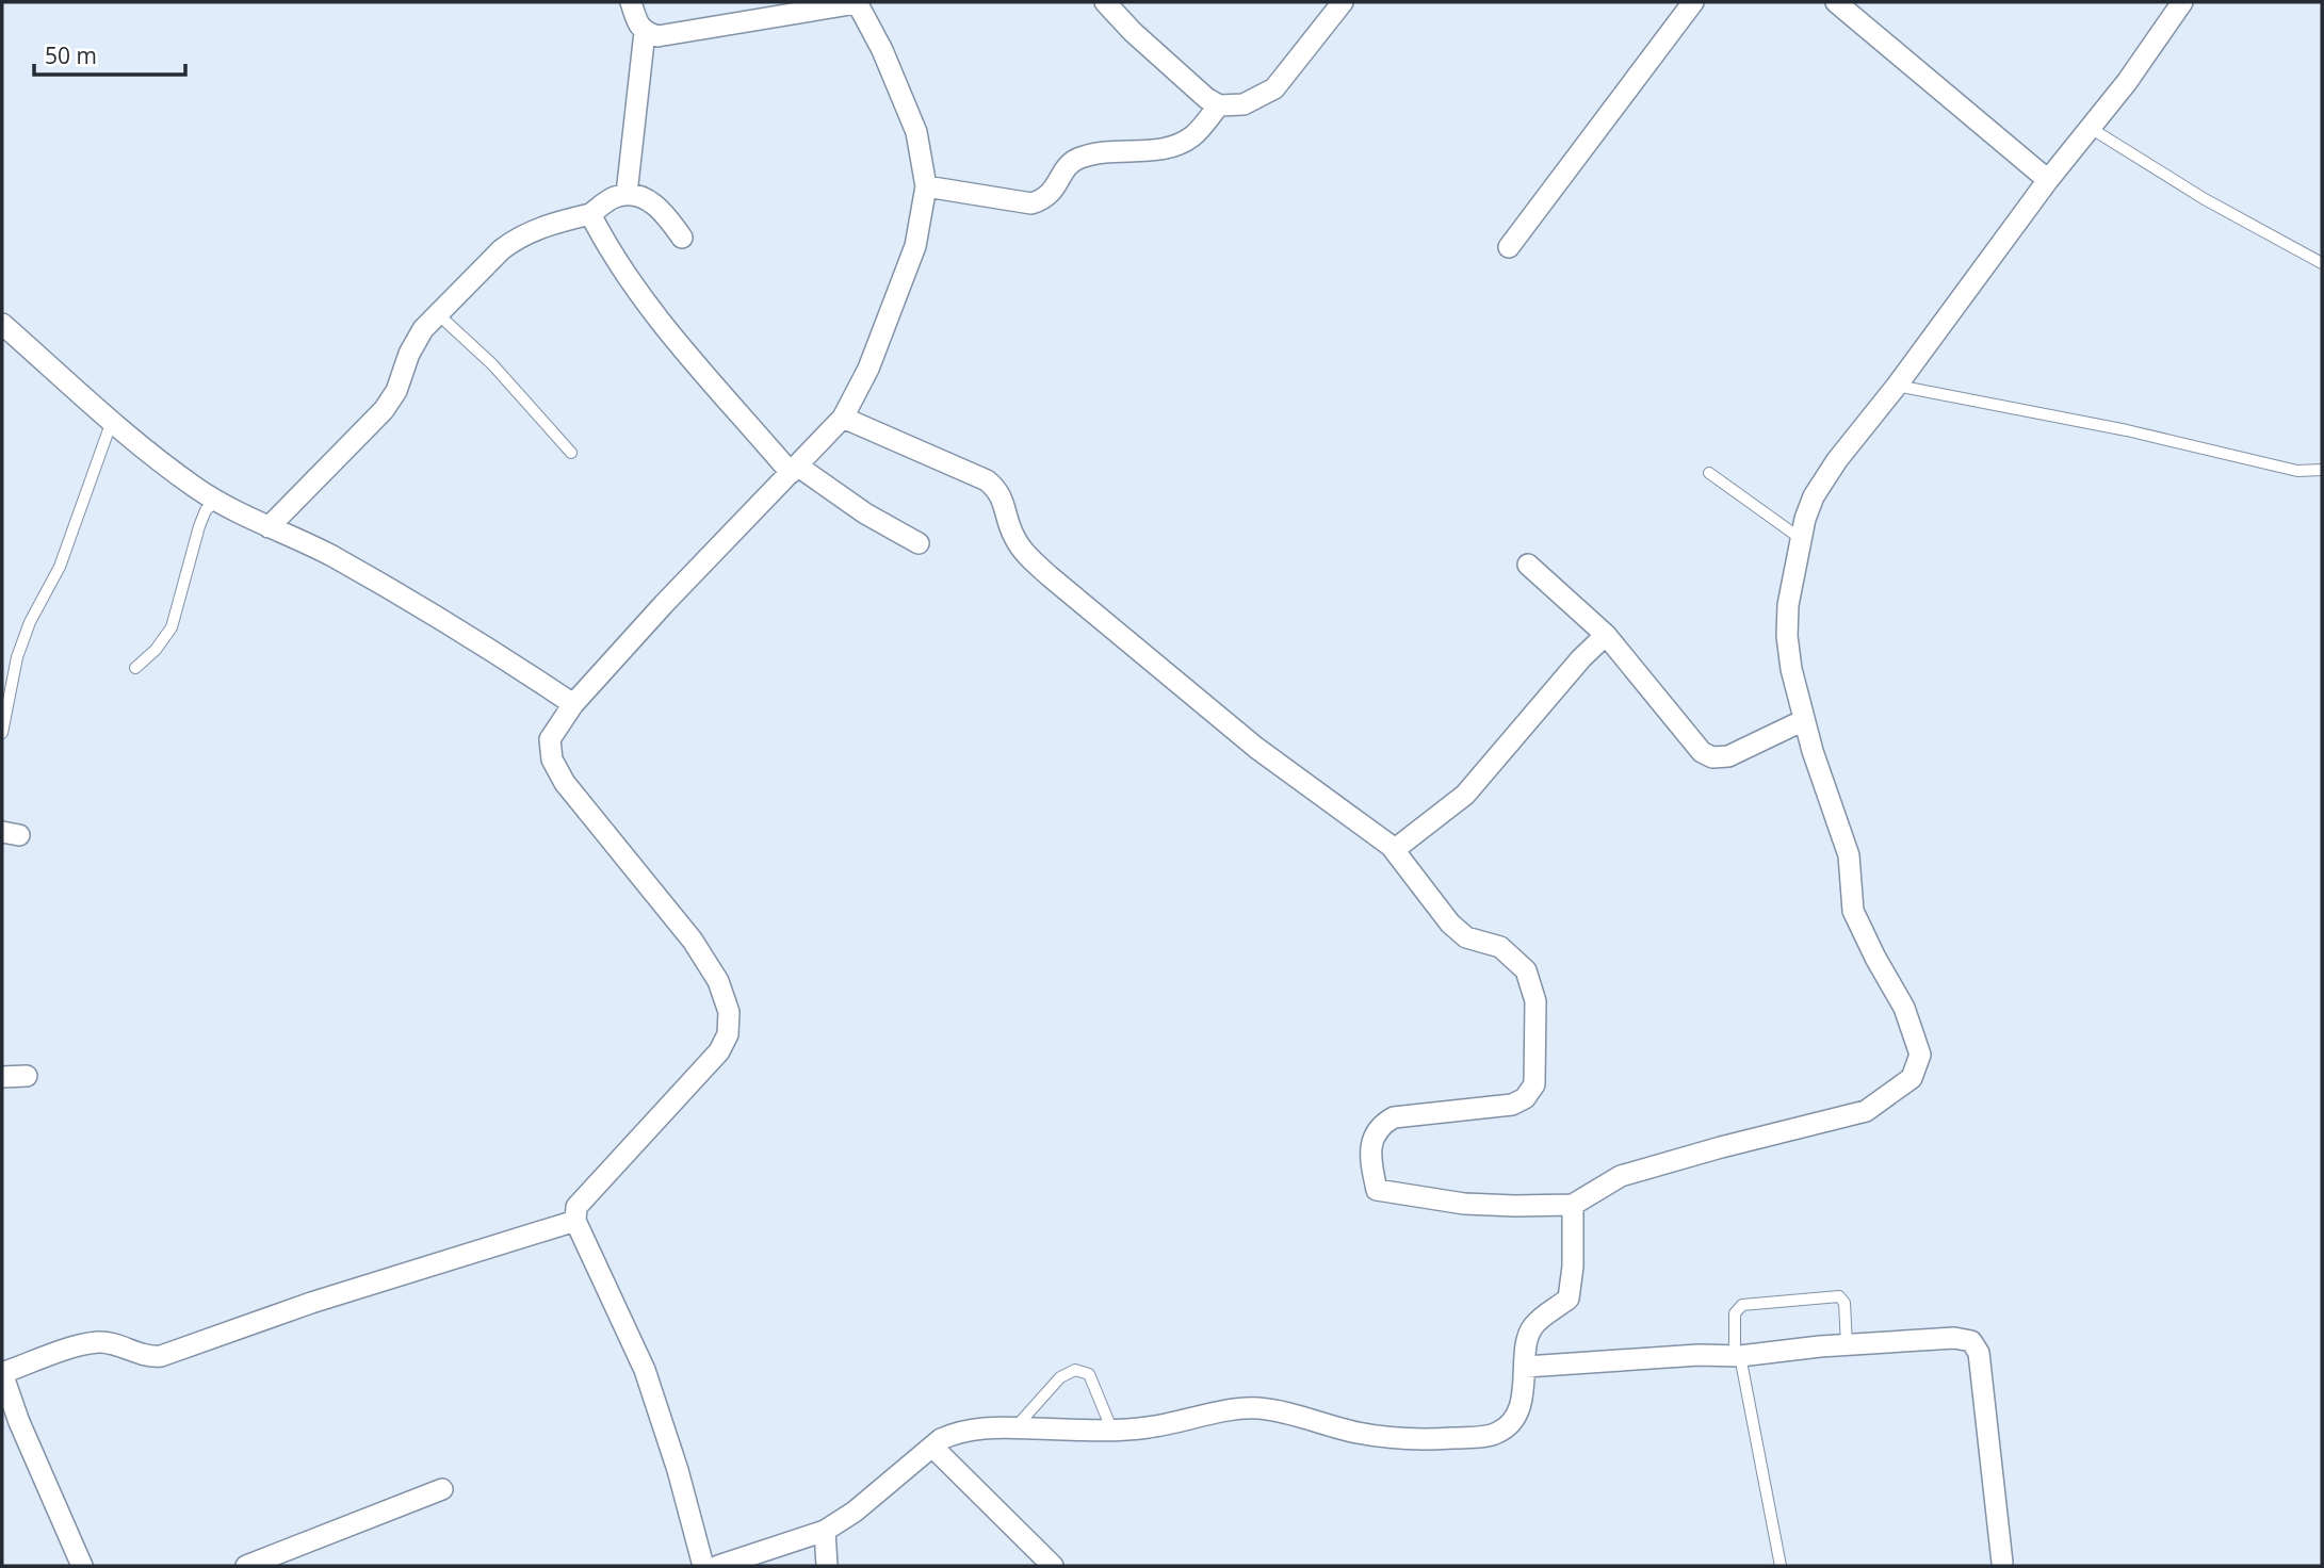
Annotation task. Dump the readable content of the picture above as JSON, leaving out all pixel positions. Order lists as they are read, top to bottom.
{
  "scale_bar": "50 m"
}
